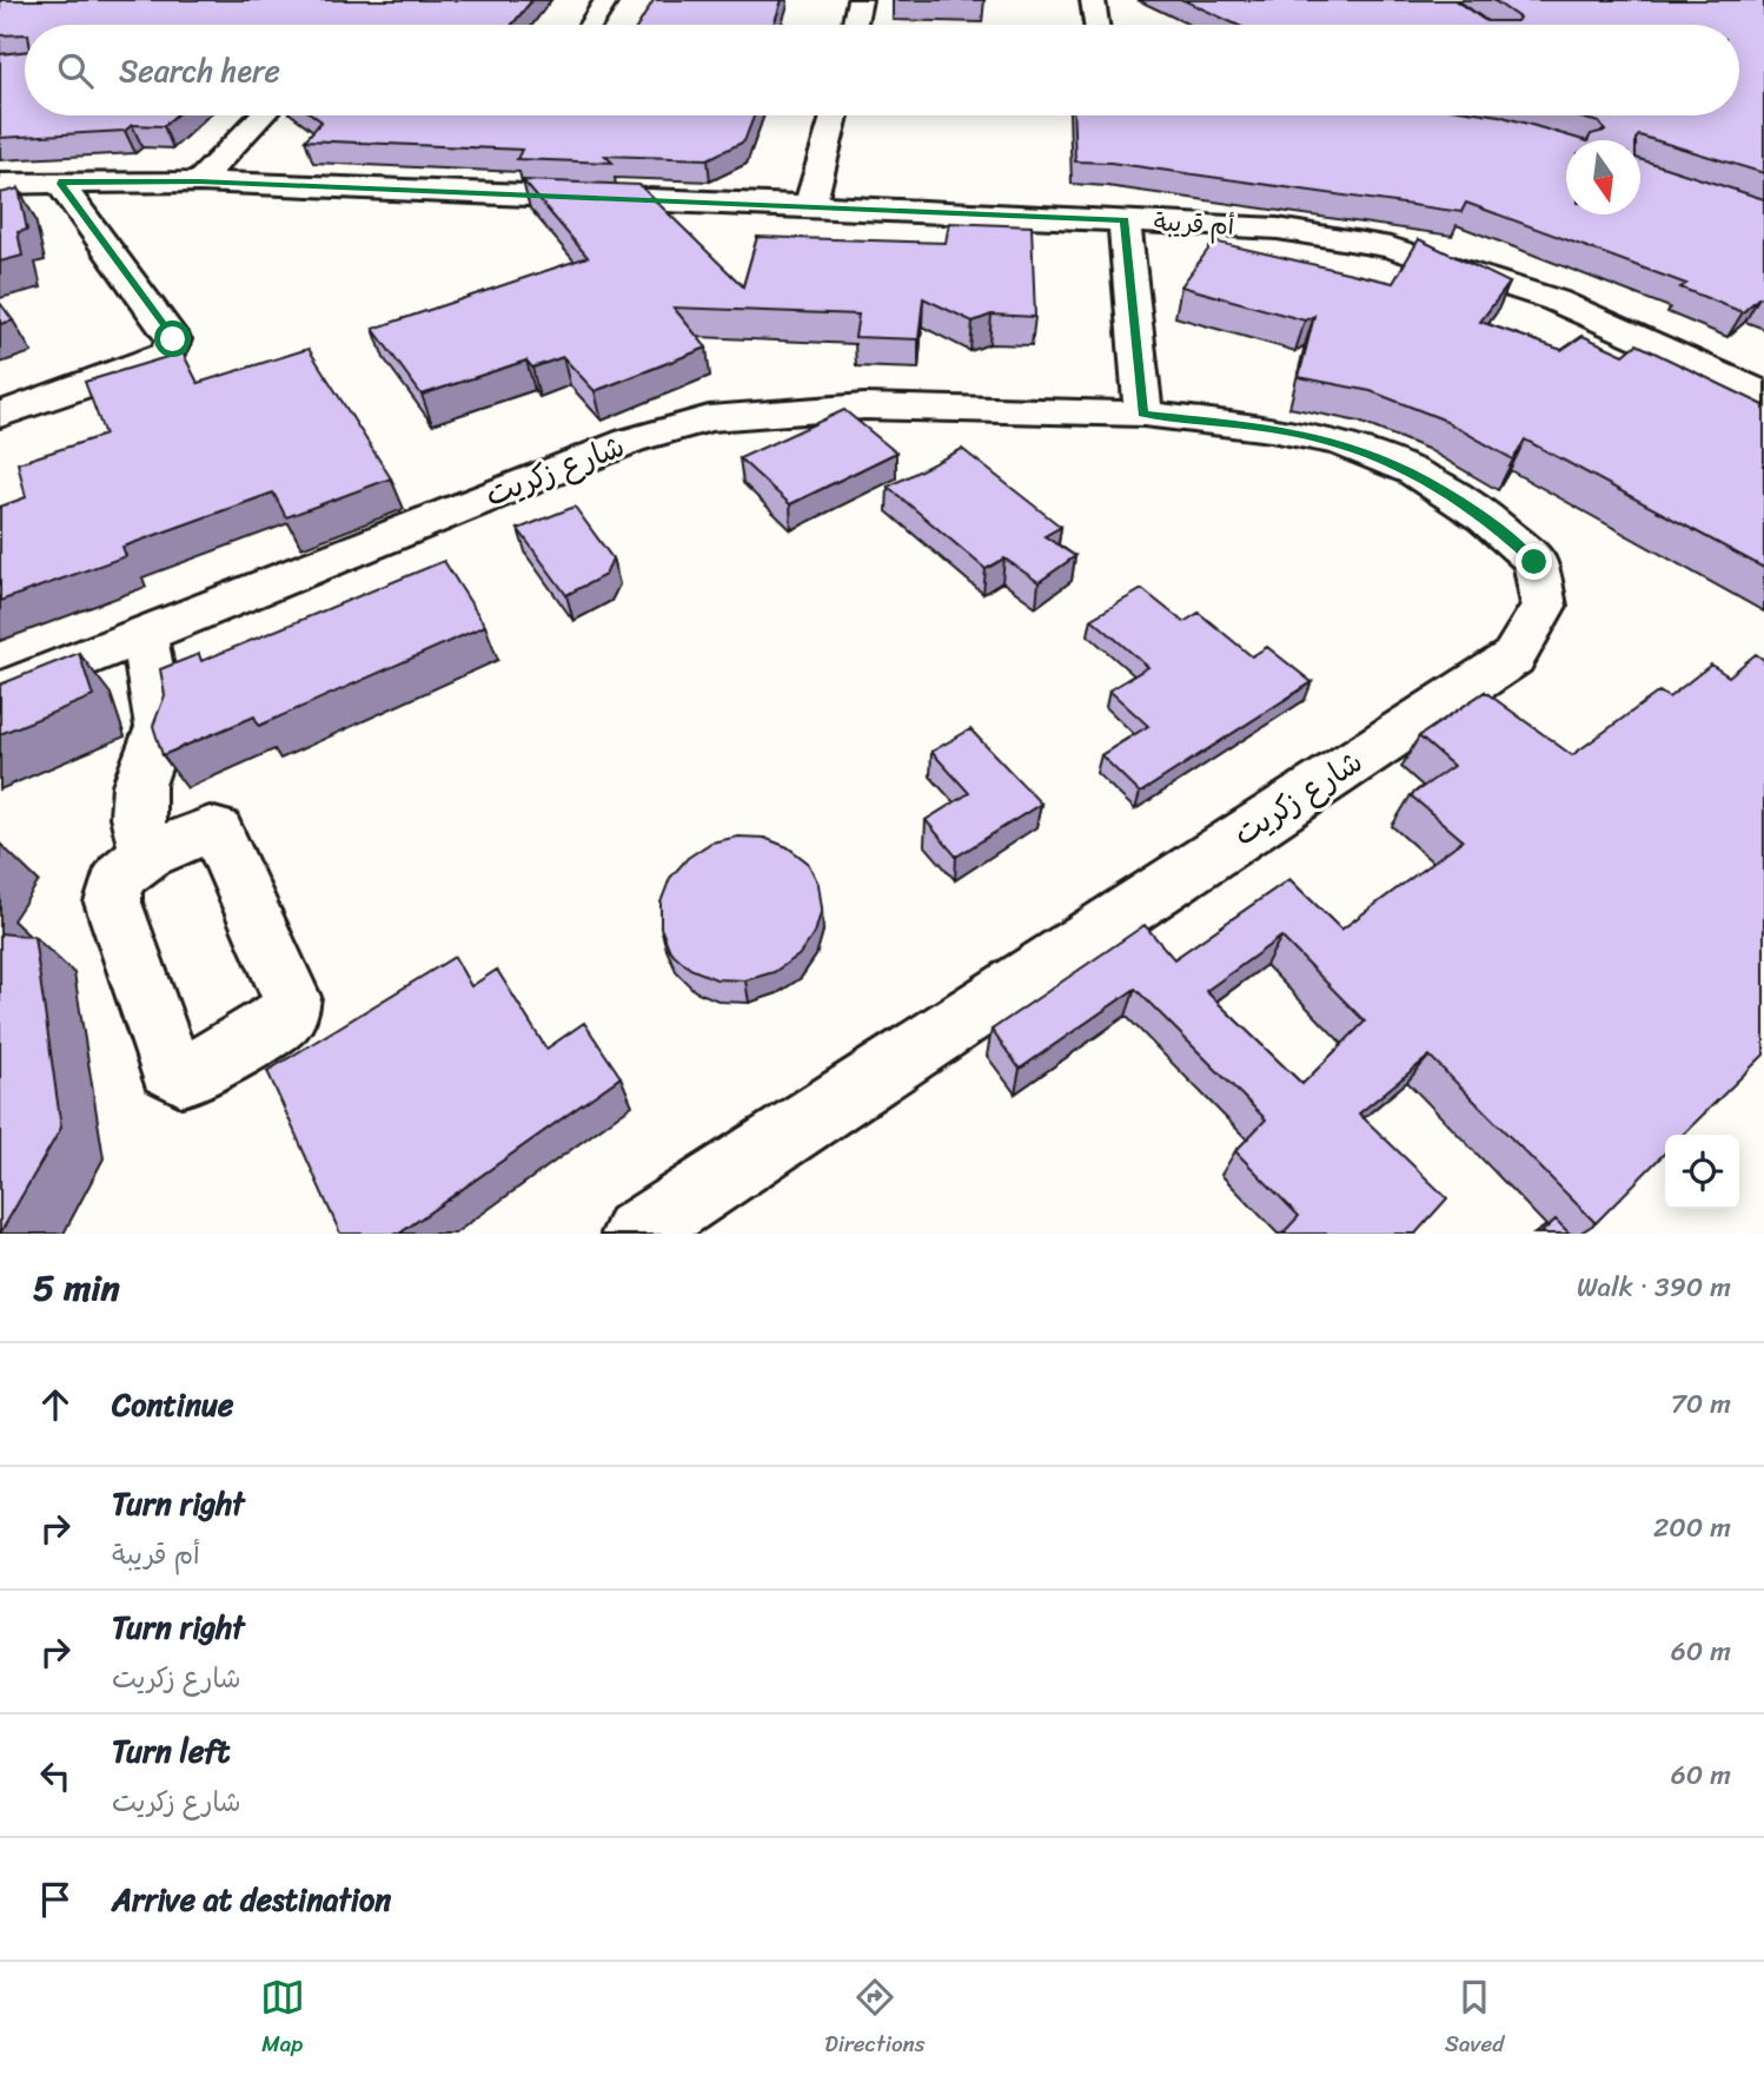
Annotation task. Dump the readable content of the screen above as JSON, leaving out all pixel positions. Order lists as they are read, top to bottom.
{
  "streets": {
    "street": ["أم قريبة", "شارع زكريت"]
  },
  "north": "bottom",
  "page": {
    "search": "Search here",
    "heading": ["5 min", "Walk · 390 m"],
    "list": [
      ["Continue", "70 m"],
      ["Turn right", "أم قريبة", "200 m"],
      ["Turn right", "شارع زكريت", "60 m"],
      ["Turn left", "شارع زكريت", "60 m"],
      "Arrive at destination"
    ],
    "nav": ["Map", "Directions", "Saved"]
  }
}
